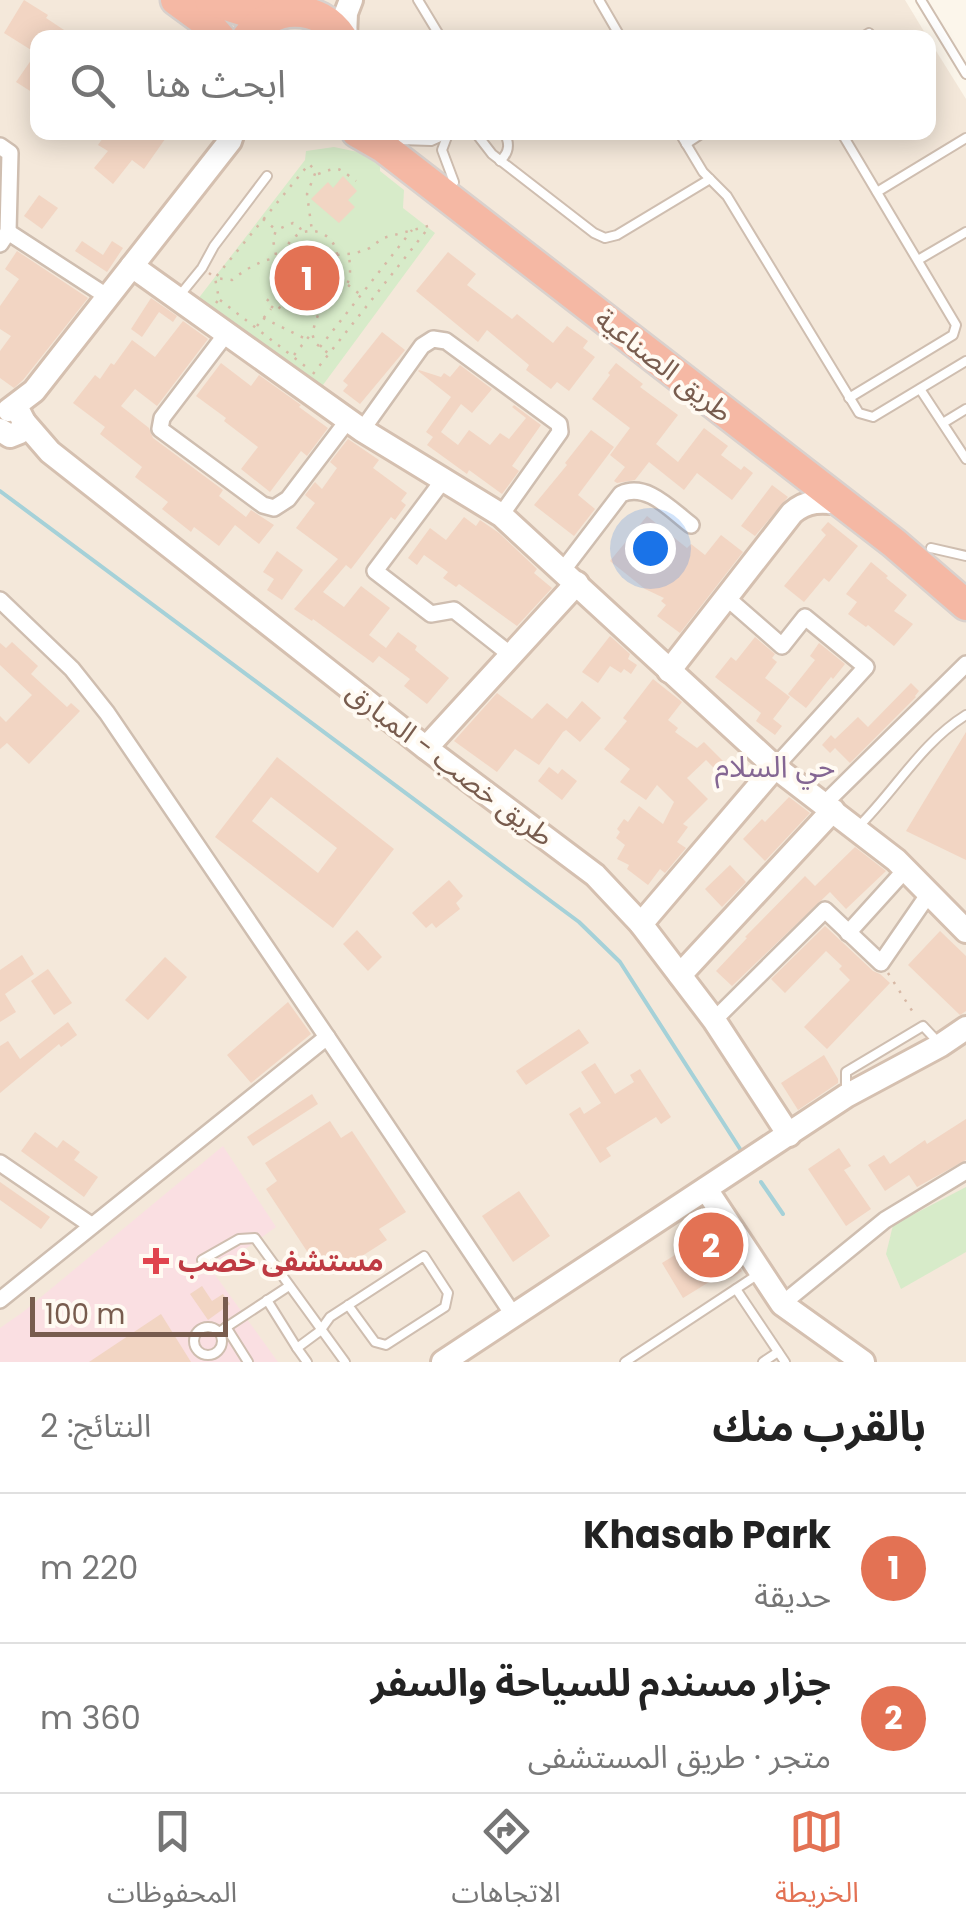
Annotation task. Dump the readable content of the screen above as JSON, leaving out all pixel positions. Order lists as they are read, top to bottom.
{
  "streets": {
    "highway": ["طريق الصناعية"],
    "street": ["طريق خصب - المبارق"]
  },
  "districts": ["حي السلام"],
  "places": {
    "health": ["مستشفى خصب"]
  },
  "scale_bar": "100 m",
  "page": {
    "search": "ابحث هنا",
    "pins": ["1", "2"],
    "scale": "100 m",
    "heading": ["بالقرب منك", "النتائج: 2"],
    "list": [
      {
        "mark": "1",
        "name": "Khasab Park",
        "note": "حديقة",
        "value": "220 m"
      },
      {
        "mark": "2",
        "name": "جزار مسندم للسياحة والسفر",
        "note": "متجر · طريق المستشفى",
        "value": "360 m"
      }
    ],
    "nav": ["الخريطة", "الاتجاهات", "المحفوظات"]
  }
}
